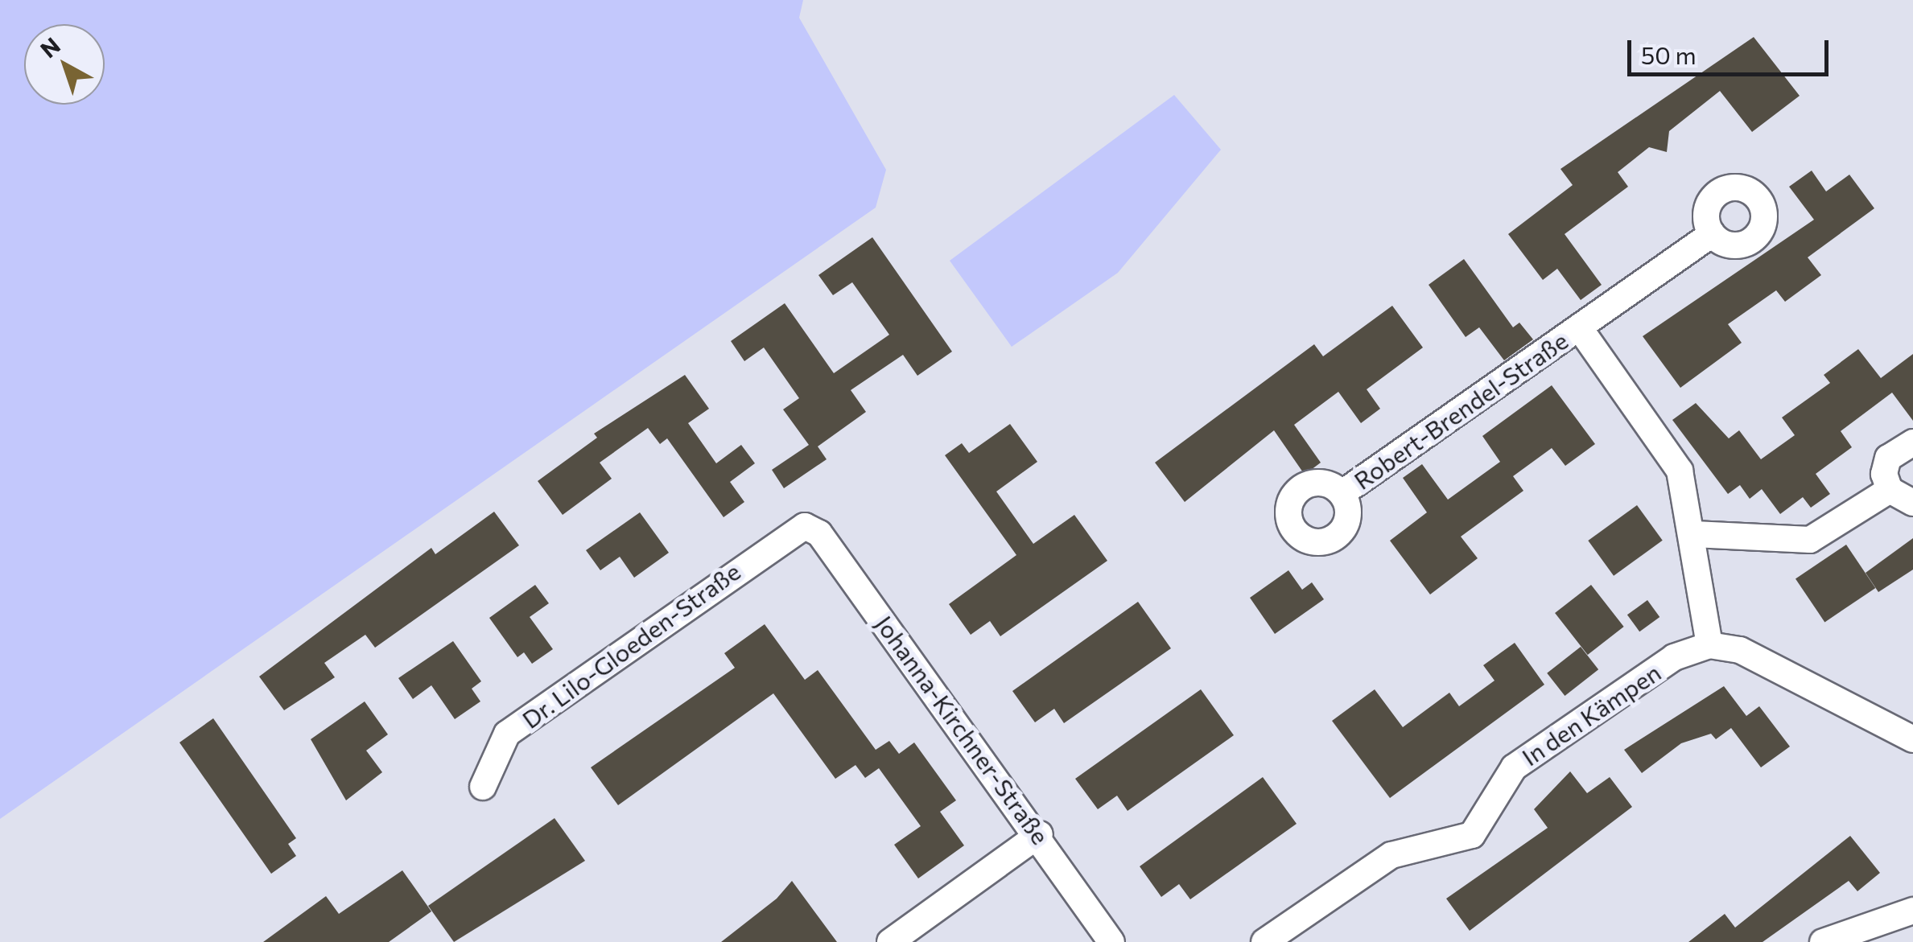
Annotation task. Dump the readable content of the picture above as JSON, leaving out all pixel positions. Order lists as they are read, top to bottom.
{
  "streets": {
    "street": [
      "Robert-Brendel-Straße",
      "Dr. Lilo-Gloeden-Straße",
      "In den Kämpen",
      "Johanna-Kirchner-Straße"
    ]
  },
  "crossings": [
    ["Robert-Brendel-Straße", "In den Kämpen"],
    ["Dr. Lilo-Gloeden-Straße", "Johanna-Kirchner-Straße"]
  ],
  "scale_bar": "50 m",
  "north": "top left"
}
